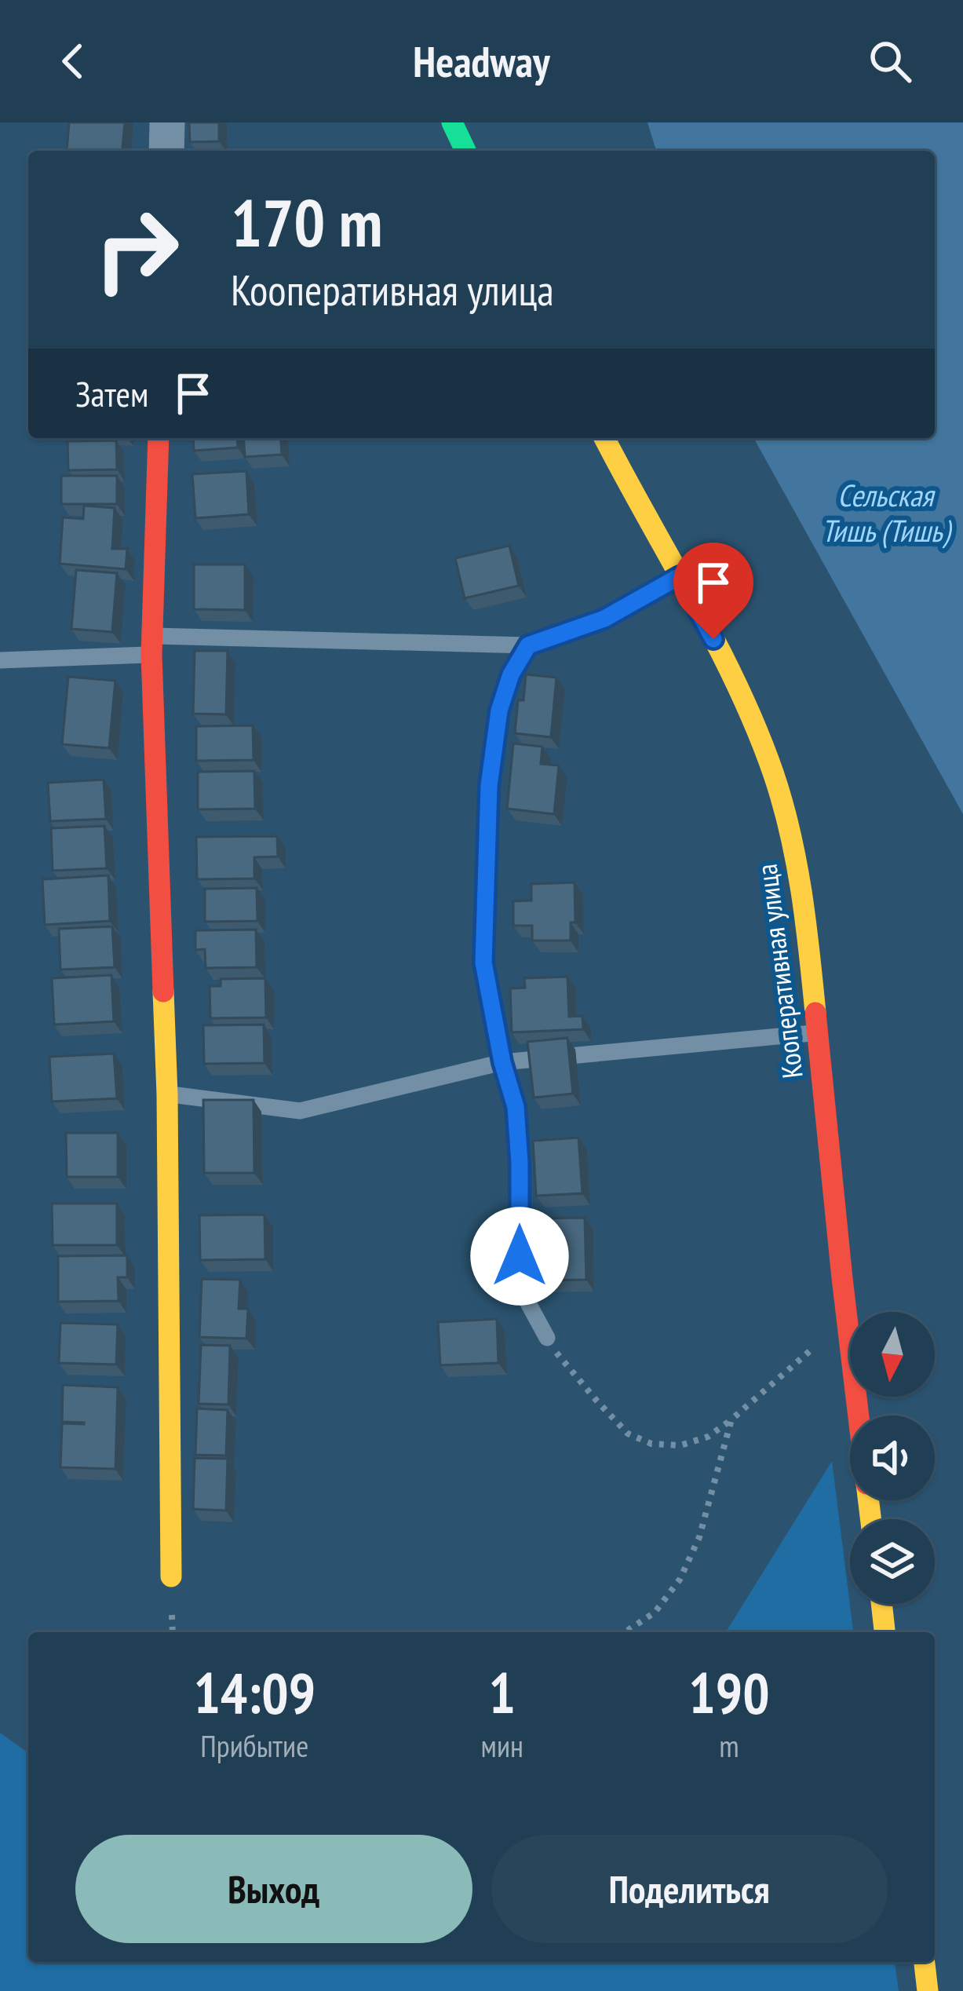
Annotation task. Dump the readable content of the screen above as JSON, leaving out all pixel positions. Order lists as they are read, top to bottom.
{
  "streets": {
    "street": ["Кооперативная улица"]
  },
  "water": ["Сельская Тишь (Тишь)"],
  "north": "bottom",
  "page": {
    "header": "Headway",
    "turn": ["170 m", "Кооперативная улица"],
    "then": "Затем",
    "eta": [
      "14:09",
      "Прибытие",
      "1",
      "мин",
      "190",
      "m"
    ],
    "buttons": ["Выход", "Поделиться"]
  }
}
